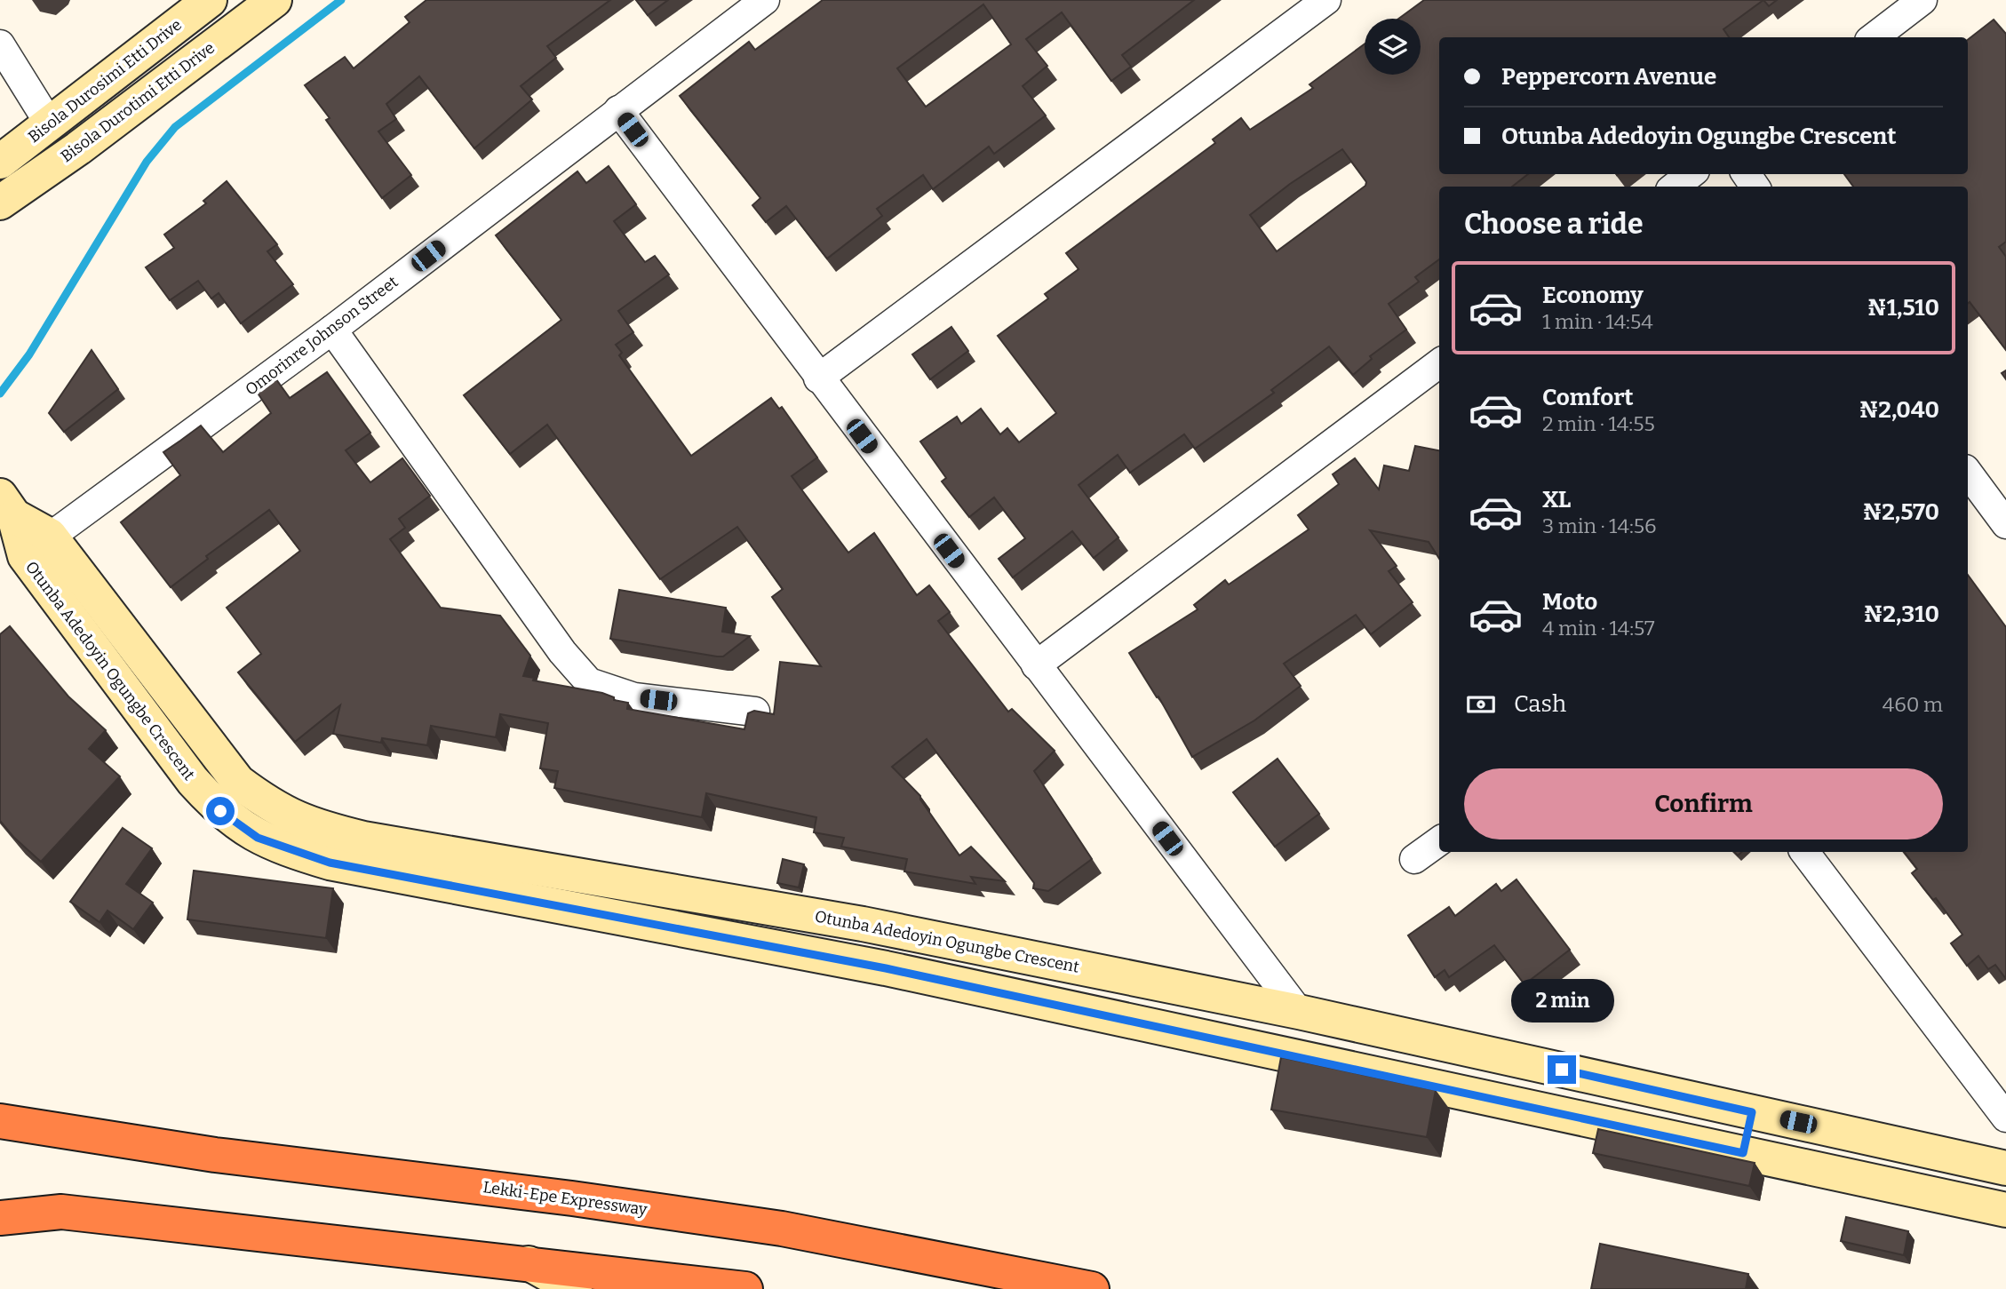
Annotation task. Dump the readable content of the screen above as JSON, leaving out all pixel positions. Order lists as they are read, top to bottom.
{
  "streets": {
    "highway": ["Lekki-Epe Expressway"],
    "street": [
      "Bisola Durosimi Etti Drive",
      "Bisola Durotimi Etti Drive",
      "Omorinre Johnson Street",
      "Otunba Adedoyin Ogungbe Crescent"
    ]
  },
  "crossings": [
    ["Omorinre Johnson Street", "Otunba Adedoyin Ogungbe Crescent"]
  ],
  "page": {
    "banner": ["Peppercorn Avenue", "Otunba Adedoyin Ogungbe Crescent"],
    "heading": "Choose a ride",
    "list": [
      {
        "name": "Economy",
        "note": "1 min · 14:54",
        "value": "₦1,510"
      },
      {
        "name": "Comfort",
        "note": "2 min · 14:55",
        "value": "₦2,040"
      },
      {
        "name": "XL",
        "note": "3 min · 14:56",
        "value": "₦2,570"
      },
      {
        "name": "Moto",
        "note": "4 min · 14:57",
        "value": "₦2,310"
      }
    ],
    "pay": ["Cash", "460 m"],
    "buttons": "Confirm",
    "bubble": "2 min"
  }
}
